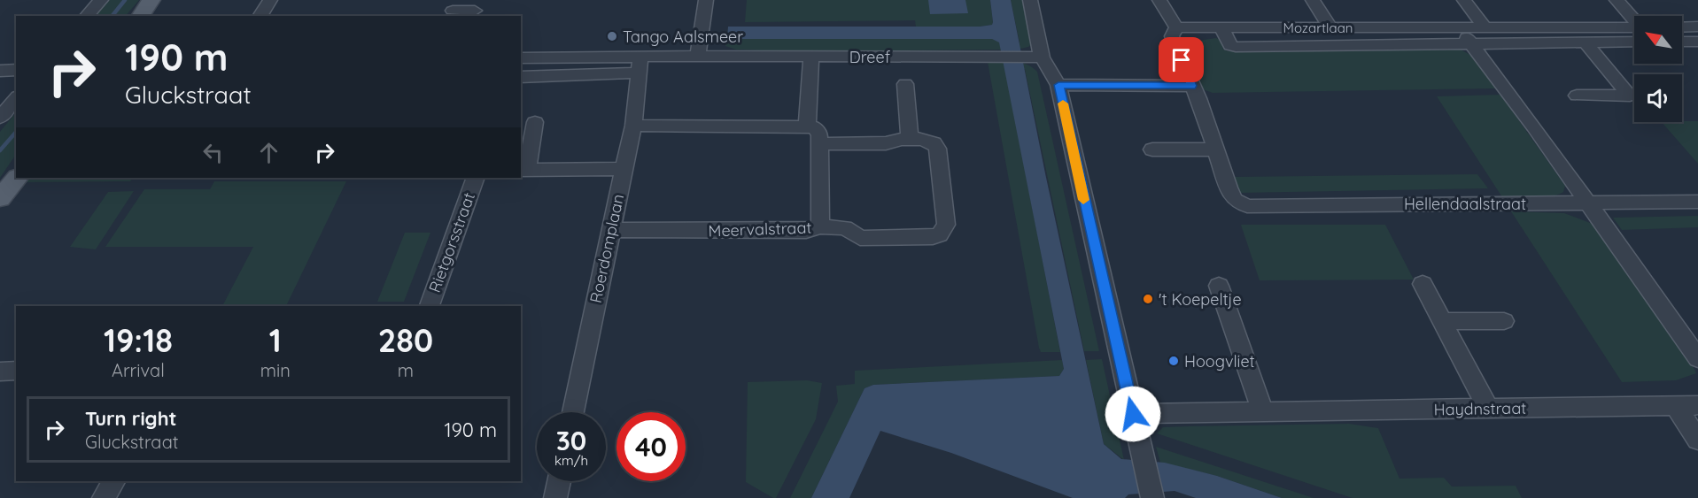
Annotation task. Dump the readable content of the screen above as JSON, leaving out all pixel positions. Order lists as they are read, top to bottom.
{
  "streets": {
    "street": [
      "Mozartlaan",
      "Dreef",
      "Hellendaalstraat",
      "Meervalstraat",
      "Rietgorsstraat",
      "Roerdomplaan",
      "Haydnstraat"
    ]
  },
  "crossings": [
    ["Dreef", "Roerdomplaan"],
    ["Meervalstraat", "Roerdomplaan"]
  ],
  "places": ["Tango Aalsmeer", "'t Koepeltje", "Hoogvliet"],
  "north": "top left",
  "page": {
    "turn": ["190 m", "Gluckstraat"],
    "eta": [
      "19:18",
      "Arrival",
      "1",
      "min",
      "280",
      "m"
    ],
    "list": [
      {
        "name": "Turn right",
        "note": "Gluckstraat",
        "value": "190 m"
      }
    ],
    "speed": "30 km/h",
    "limit": "40"
  }
}
